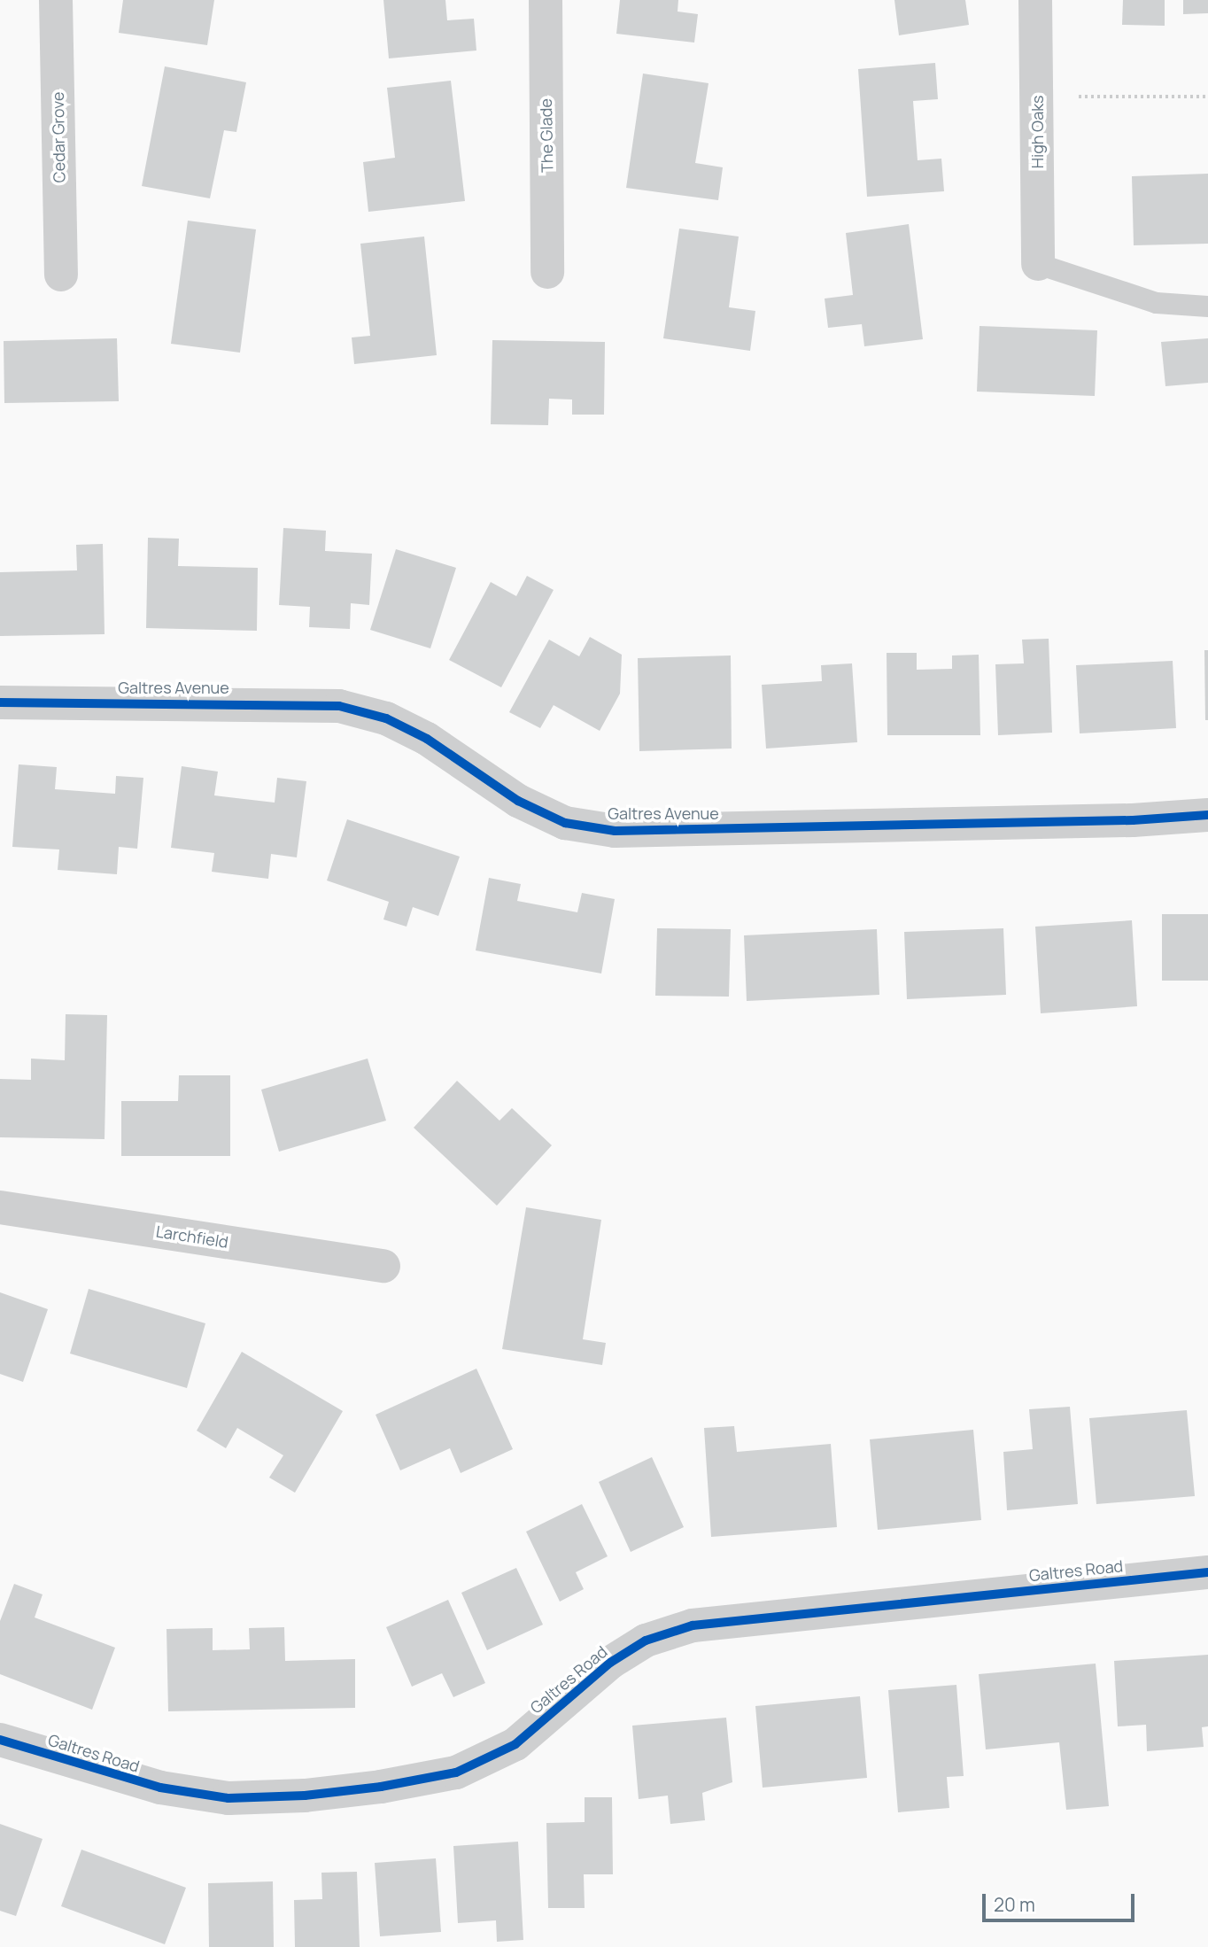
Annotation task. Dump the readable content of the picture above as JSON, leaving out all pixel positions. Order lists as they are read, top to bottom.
{
  "streets": {
    "street": [
      "High Oaks",
      "The Glade",
      "Cedar Grove",
      "Galtres Avenue",
      "Larchfield",
      "Galtres Road"
    ]
  },
  "scale_bar": "20 m"
}
